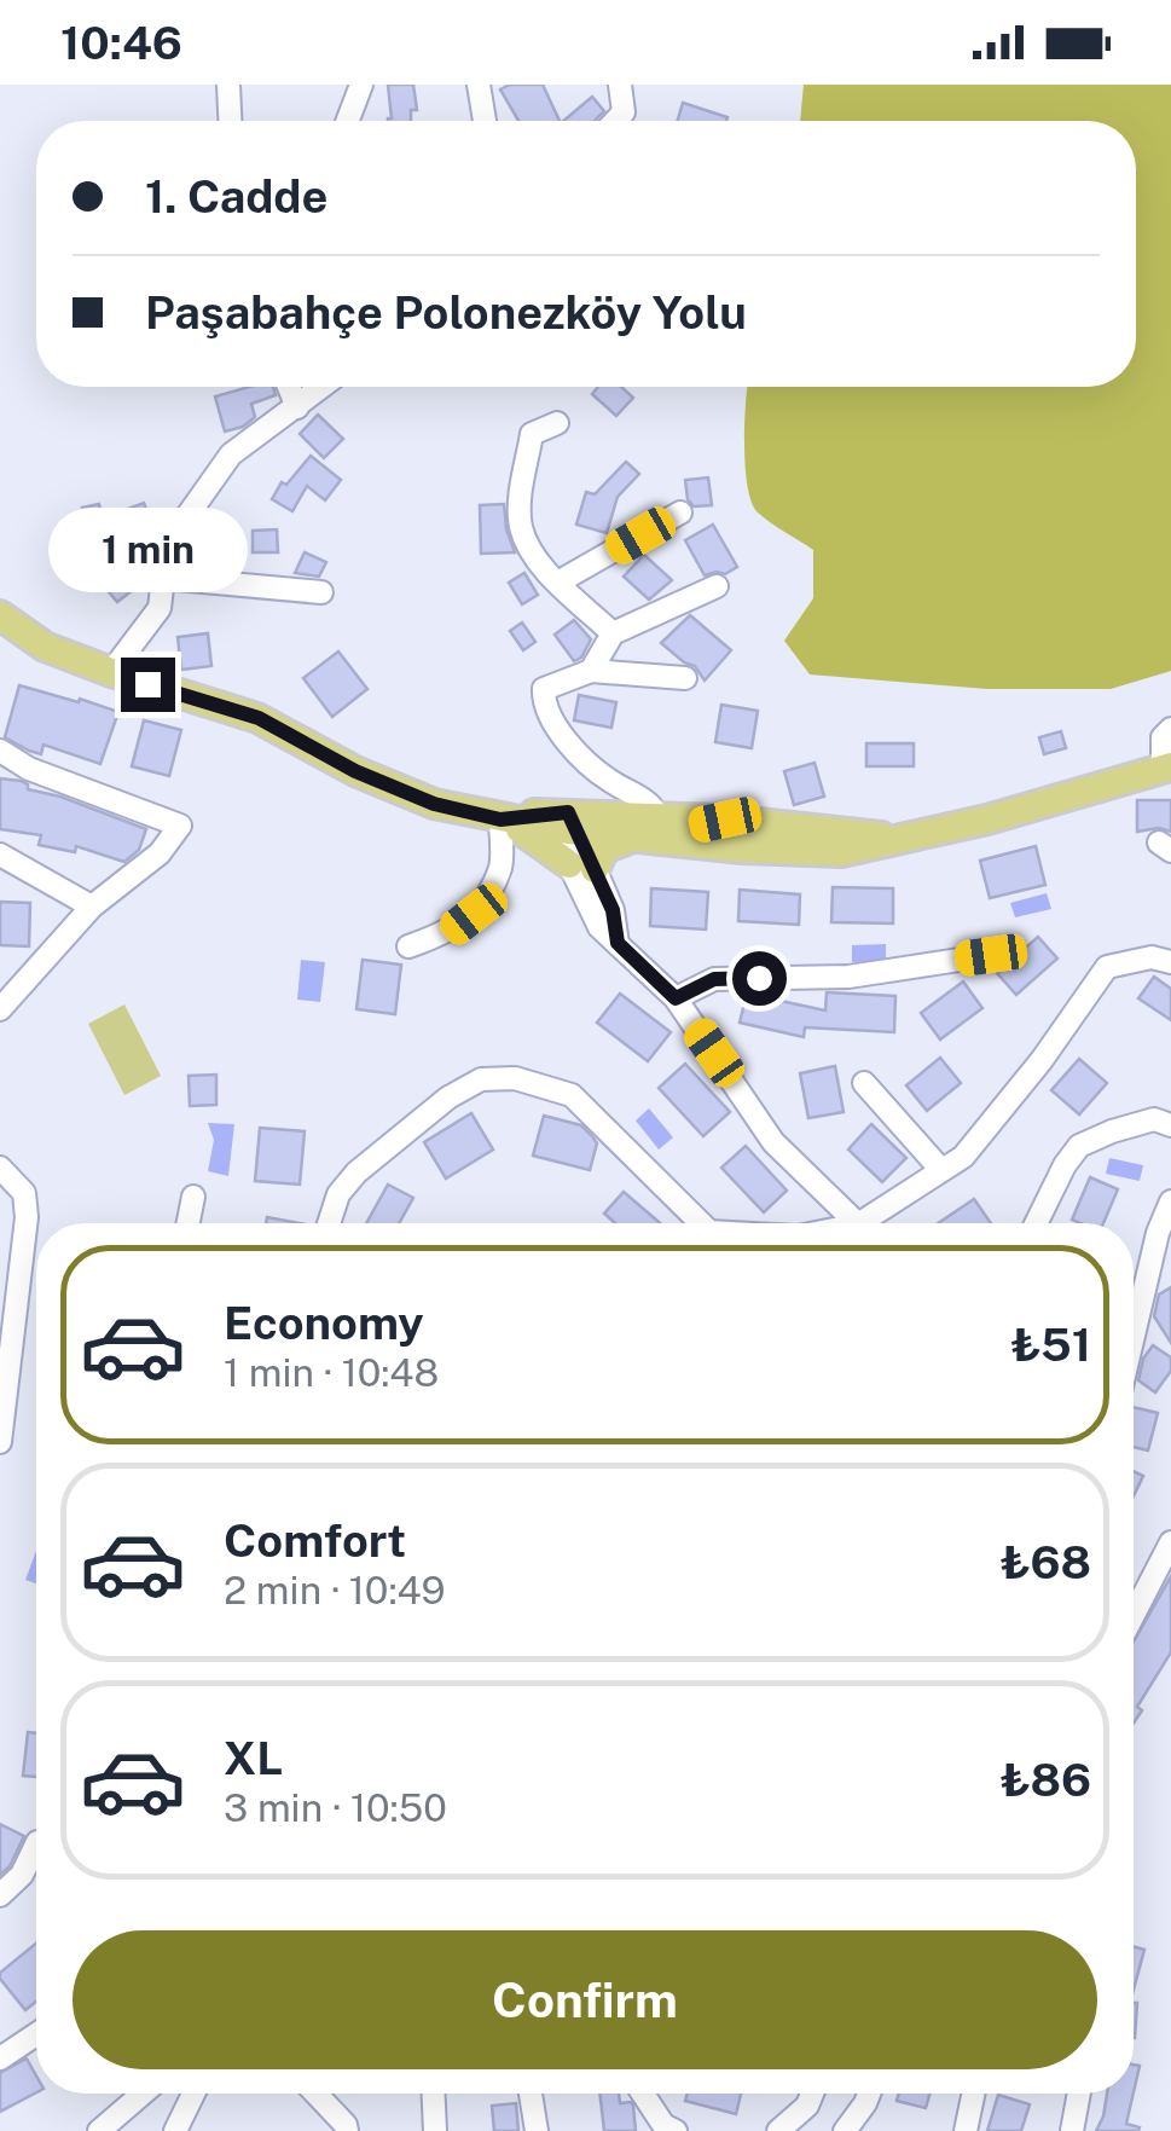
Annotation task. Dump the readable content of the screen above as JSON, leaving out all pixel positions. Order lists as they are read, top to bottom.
{
  "page": {
    "status": "10:46",
    "banner": ["1. Cadde", "Paşabahçe Polonezköy Yolu"],
    "bubble": "1 min",
    "list": [
      {
        "name": "Economy",
        "note": "1 min · 10:48",
        "value": "₺51"
      },
      {
        "name": "Comfort",
        "note": "2 min · 10:49",
        "value": "₺68"
      },
      {
        "name": "XL",
        "note": "3 min · 10:50",
        "value": "₺86"
      }
    ],
    "buttons": "Confirm"
  }
}
